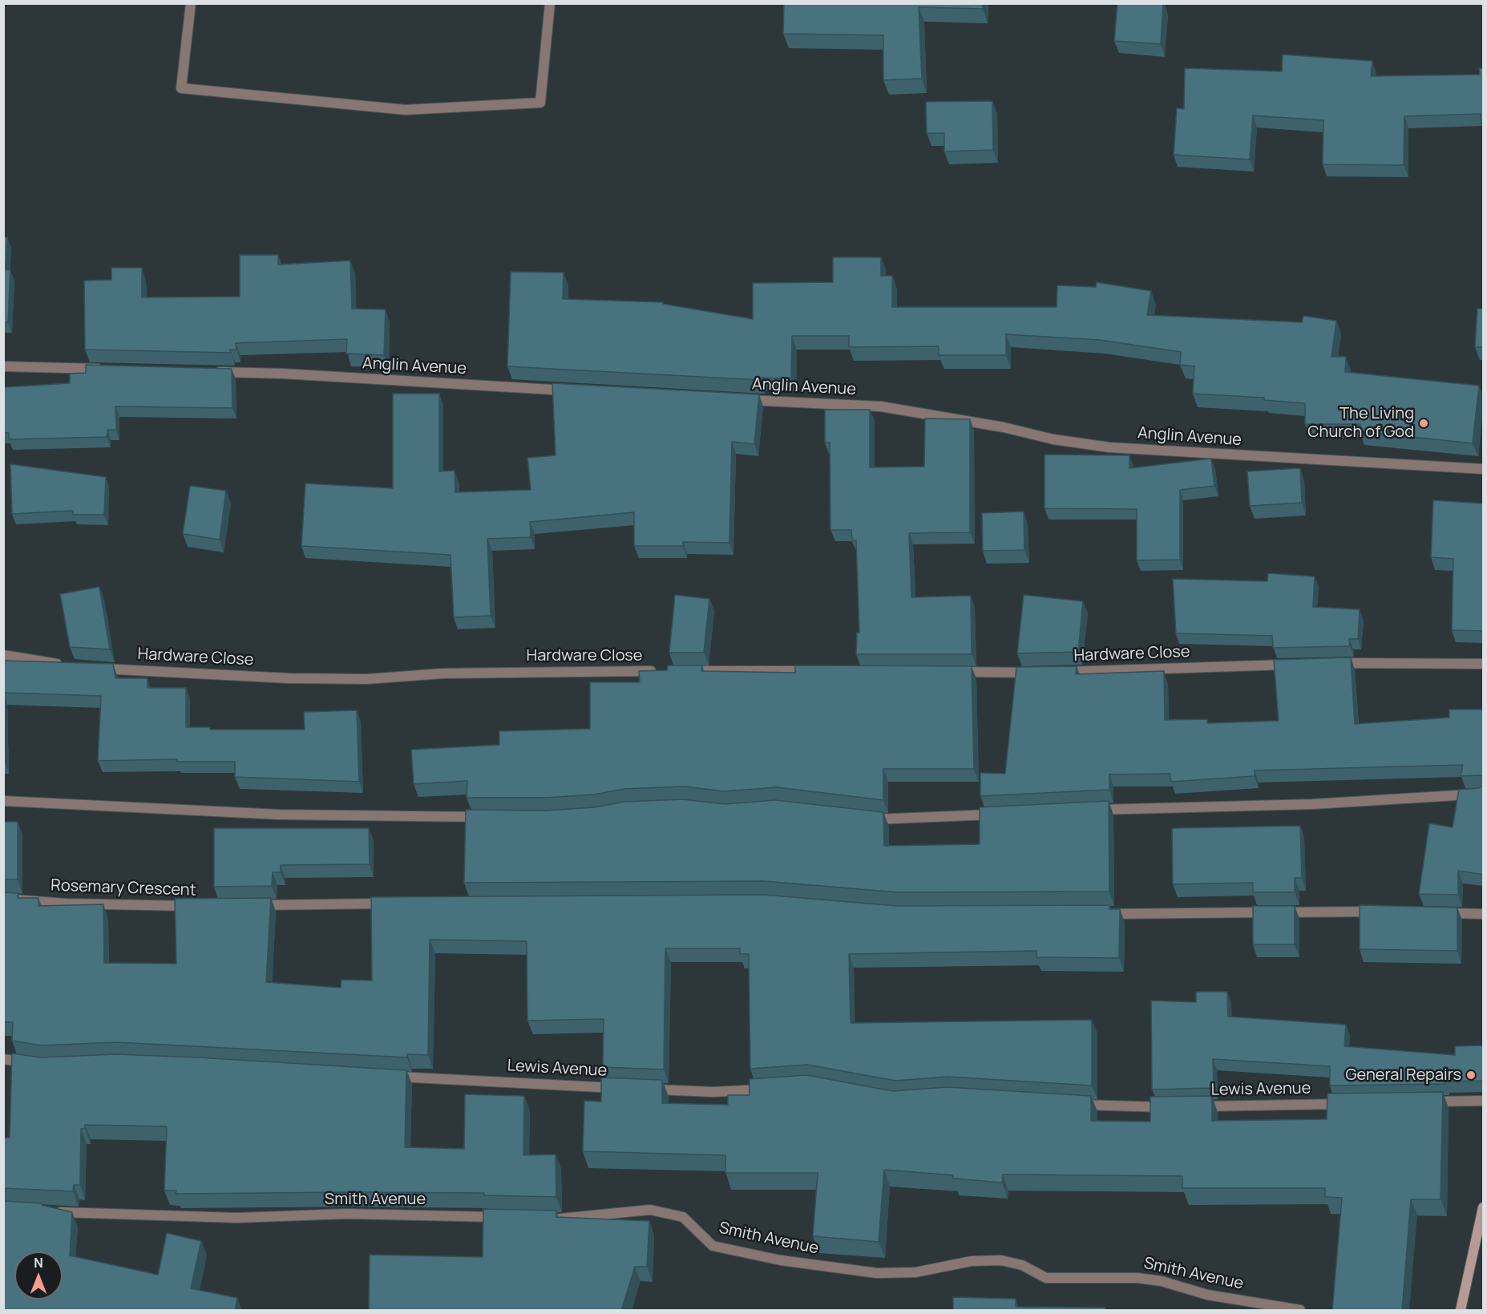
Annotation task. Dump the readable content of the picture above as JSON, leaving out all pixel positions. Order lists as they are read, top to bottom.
{
  "streets": {
    "street": [
      "Anglin Avenue",
      "Hardware Close",
      "Rosemary Crescent",
      "Lewis Avenue",
      "Smith Avenue"
    ]
  },
  "places": ["The Living Church of God", "General Repairs"],
  "north": "top"
}
